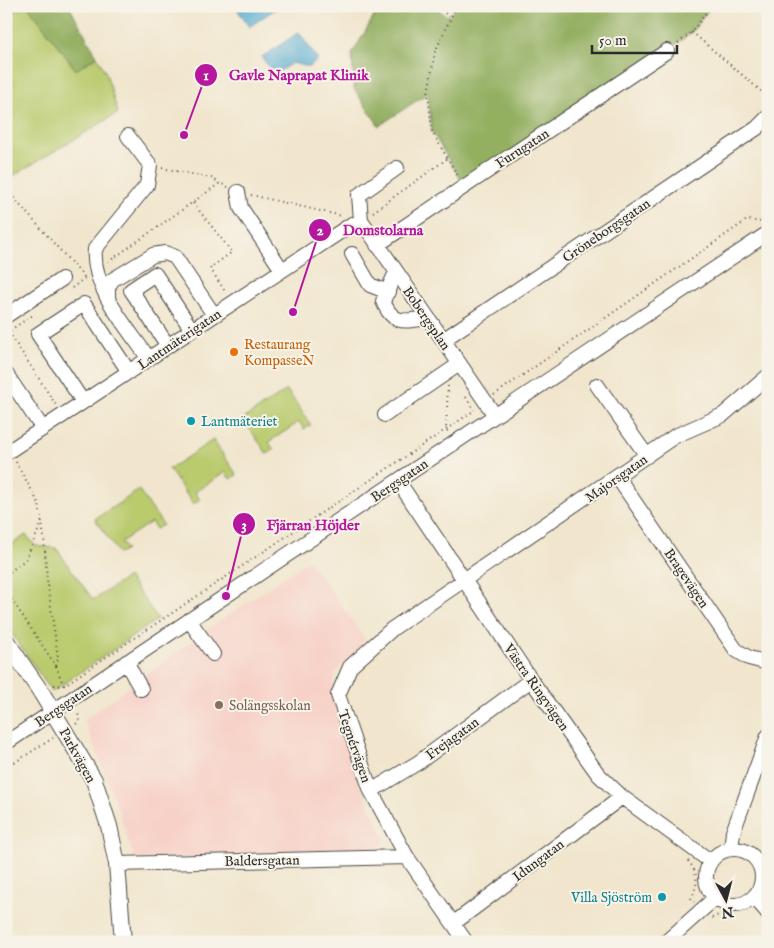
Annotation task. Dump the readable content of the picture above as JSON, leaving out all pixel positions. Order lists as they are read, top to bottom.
{
  "streets": {
    "main road": ["Parkvägen"],
    "street": [
      "Furugatan",
      "Gröneborgsgatan",
      "Bobergsplan",
      "Lantmäterigatan",
      "Majorsgatan",
      "Bergsgatan",
      "Bragevägen",
      "Västra Ringvägen",
      "Frejagatan",
      "Tegnérvägen",
      "Baldersgatan",
      "Idungatan"
    ]
  },
  "crossings": [
    ["Furugatan", "Bobergsplan"],
    ["Gröneborgsgatan", "Bobergsplan"],
    ["Bobergsplan", "Lantmäterigatan"],
    ["Bobergsplan", "Bergsgatan"],
    ["Majorsgatan", "Bragevägen"],
    ["Majorsgatan", "Västra Ringvägen"],
    ["Majorsgatan", "Tegnérvägen"],
    ["Bergsgatan", "Västra Ringvägen"],
    ["Bergsgatan", "Parkvägen"],
    ["Västra Ringvägen", "Frejagatan"],
    ["Västra Ringvägen", "Tegnérvägen"],
    ["Västra Ringvägen", "Idungatan"],
    ["Frejagatan", "Tegnérvägen"],
    ["Tegnérvägen", "Baldersgatan"],
    ["Tegnérvägen", "Idungatan"],
    ["Parkvägen", "Baldersgatan"]
  ],
  "places": [
    "Gavle Naprapat Klinik",
    "Domstolarna",
    "Restaurang KompasseN",
    "Lantmäteriet",
    "Fjärran Höjder",
    "Solängsskolan",
    "Villa Sjöström"
  ],
  "scale_bar": "50 m",
  "north": "bottom"
}
